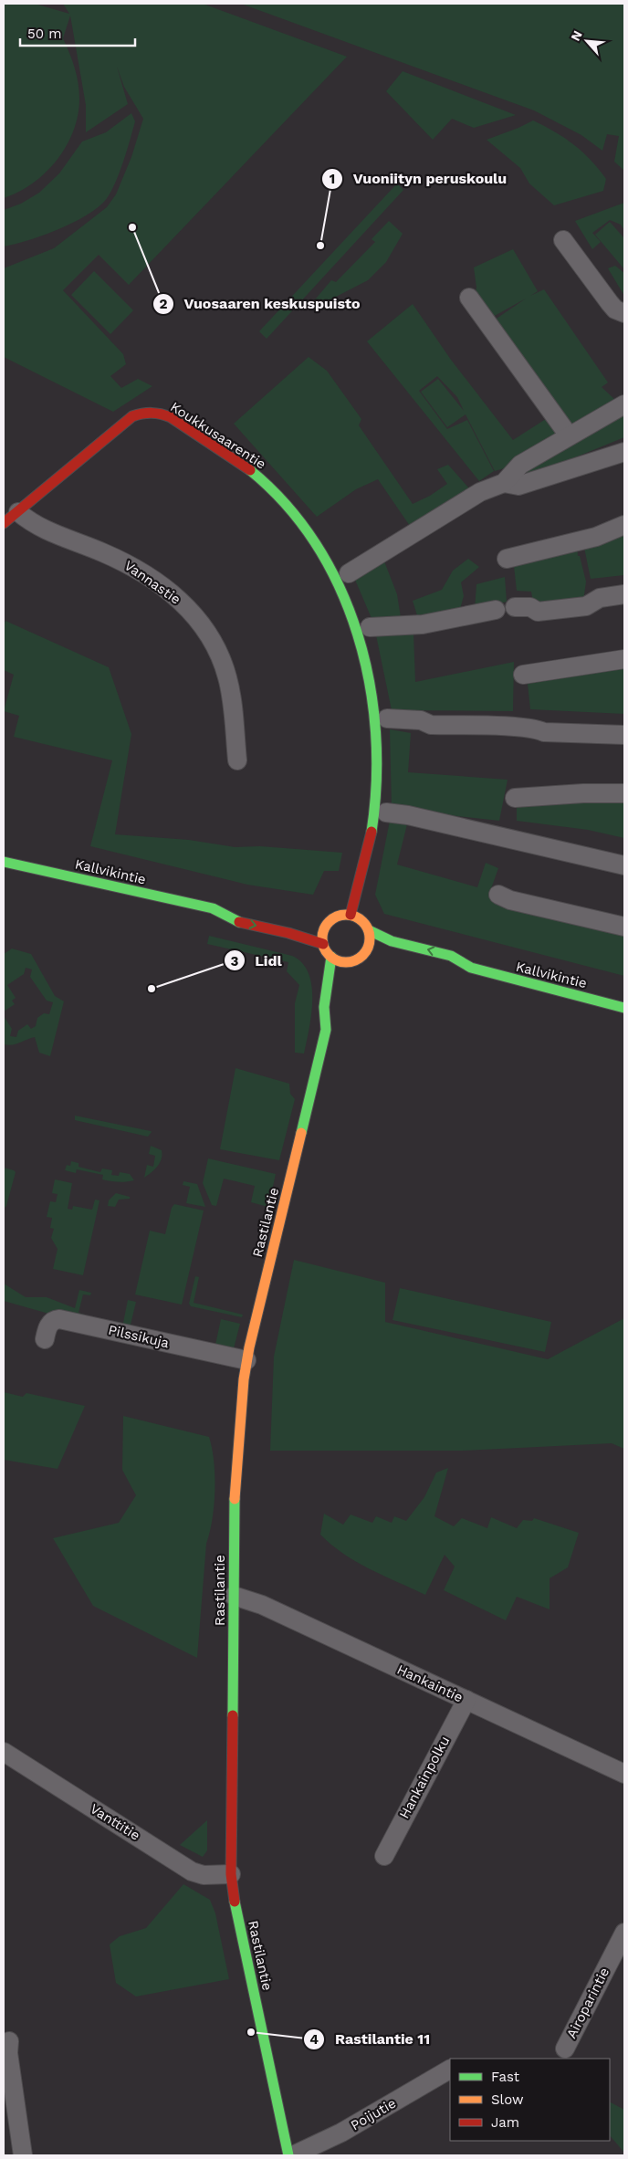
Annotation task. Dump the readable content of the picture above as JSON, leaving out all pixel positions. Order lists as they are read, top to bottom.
{
  "streets": {
    "street": [
      "Koukkusaarentie",
      "Vannastie",
      "Kallvikintie",
      "Rastilantie",
      "Pilssikuja",
      "Hankaintie",
      "Hankainpolku",
      "Vanttitie",
      "Airoparintie",
      "Poijutie"
    ]
  },
  "crossings": [
    ["Koukkusaarentie", "Vannastie"],
    ["Koukkusaarentie", "Kallvikintie"],
    ["Koukkusaarentie", "Rastilantie"],
    ["Kallvikintie", "Rastilantie"],
    ["Rastilantie", "Pilssikuja"],
    ["Rastilantie", "Hankaintie"],
    ["Rastilantie", "Vanttitie"],
    ["Hankaintie", "Hankainpolku"]
  ],
  "places": [
    "Vuosaaren keskuspuisto",
    "Vuoniityn peruskoulu",
    "Lidl",
    "Rastilantie 11"
  ],
  "legend": ["Fast", "Slow", "Jam"],
  "scale_bar": "50 m",
  "north": "top left"
}
